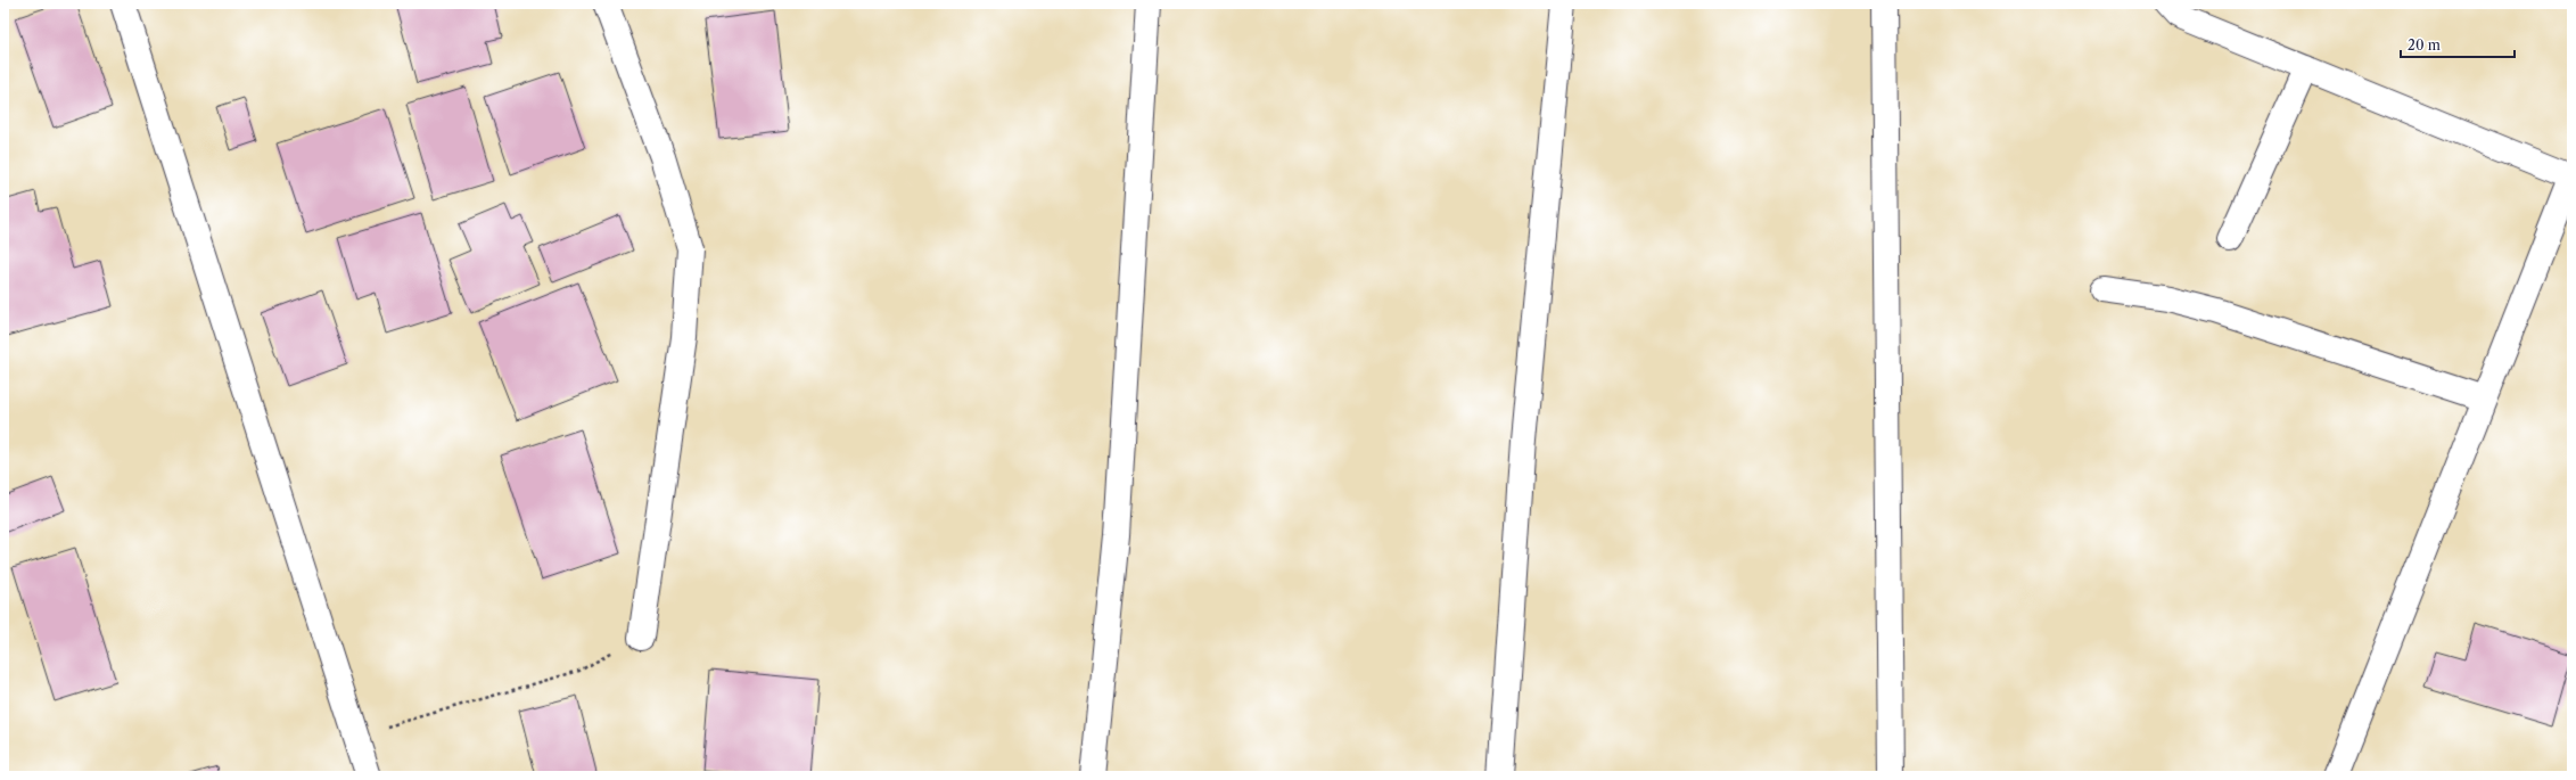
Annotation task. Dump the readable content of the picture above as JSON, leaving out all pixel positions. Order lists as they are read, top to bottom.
{
  "scale_bar": "20 m"
}
